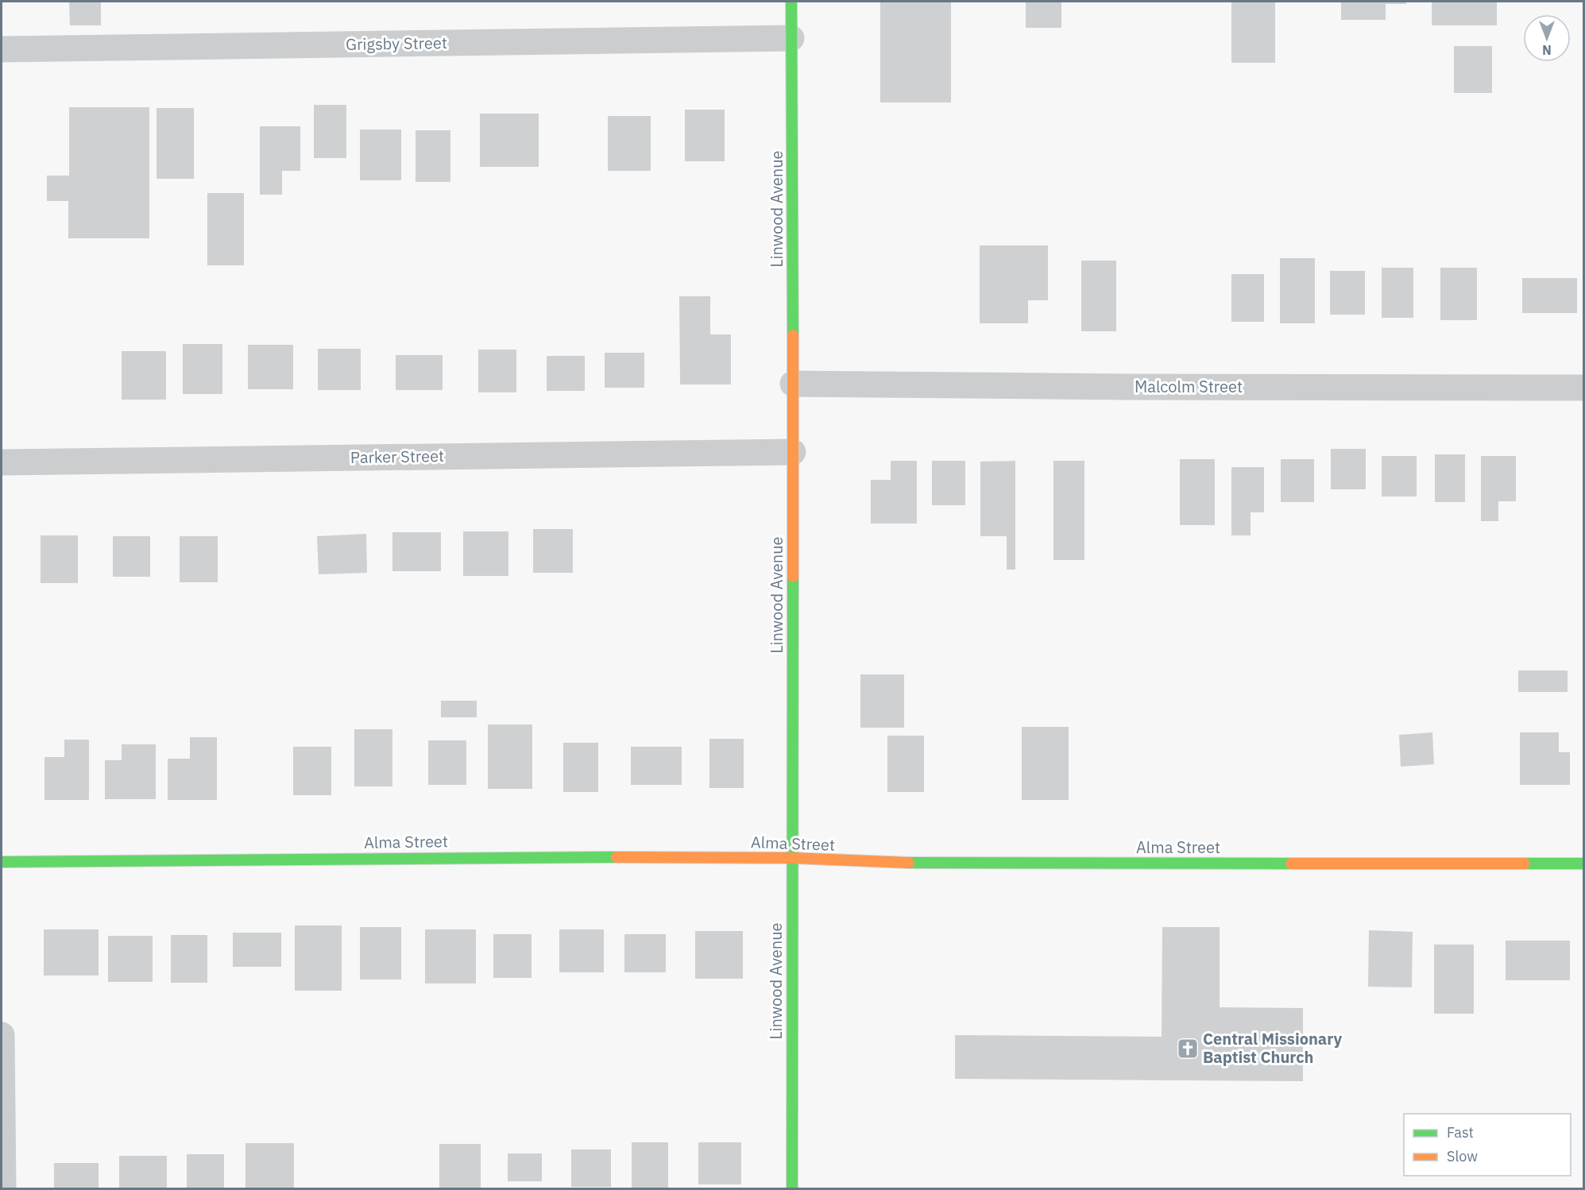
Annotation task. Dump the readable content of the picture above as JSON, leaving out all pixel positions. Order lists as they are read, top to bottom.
{
  "streets": {
    "street": [
      "Grigsby Street",
      "Linwood Avenue",
      "Malcolm Street",
      "Parker Street",
      "Alma Street"
    ]
  },
  "crossings": [
    ["Grigsby Street", "Linwood Avenue"],
    ["Linwood Avenue", "Malcolm Street"],
    ["Linwood Avenue", "Parker Street"],
    ["Linwood Avenue", "Alma Street"]
  ],
  "places": {
    "church": ["Central Missionary Baptist Church"]
  },
  "legend": ["Fast", "Slow"],
  "north": "bottom"
}
